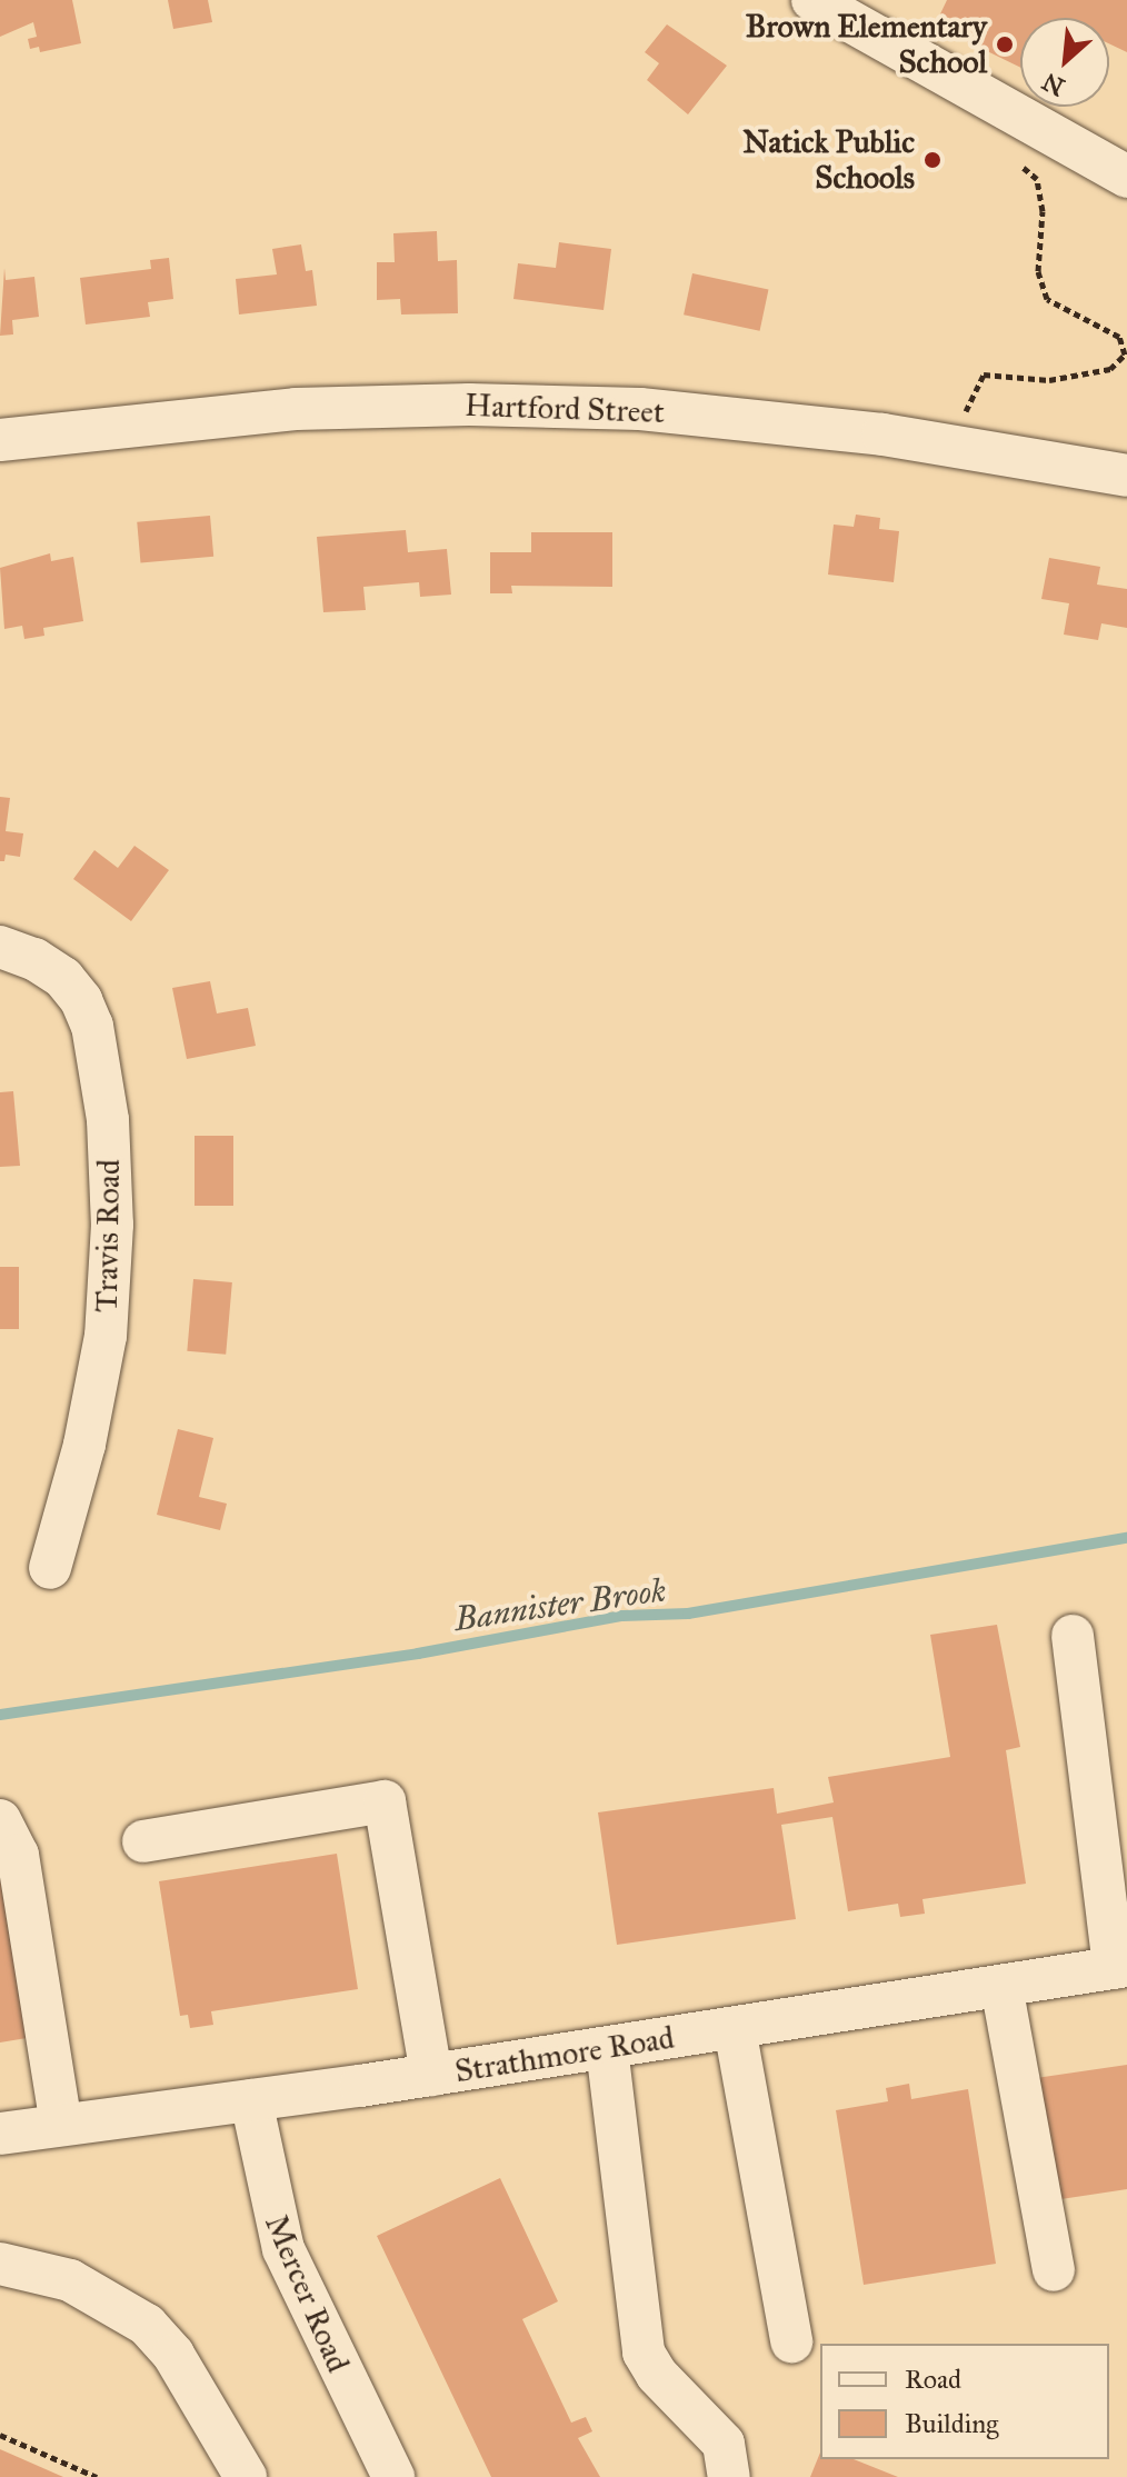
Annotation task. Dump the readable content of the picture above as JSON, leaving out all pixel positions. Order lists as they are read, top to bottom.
{
  "streets": {
    "street": [
      "Hartford Street",
      "Travis Road",
      "Strathmore Road",
      "Mercer Road"
    ]
  },
  "crossings": [
    ["Strathmore Road", "Mercer Road"]
  ],
  "water": ["Bannister Brook"],
  "places": ["Brown Elementary School", "Natick Public Schools"],
  "legend": ["Road", "Building"],
  "north": "bottom left"
}
